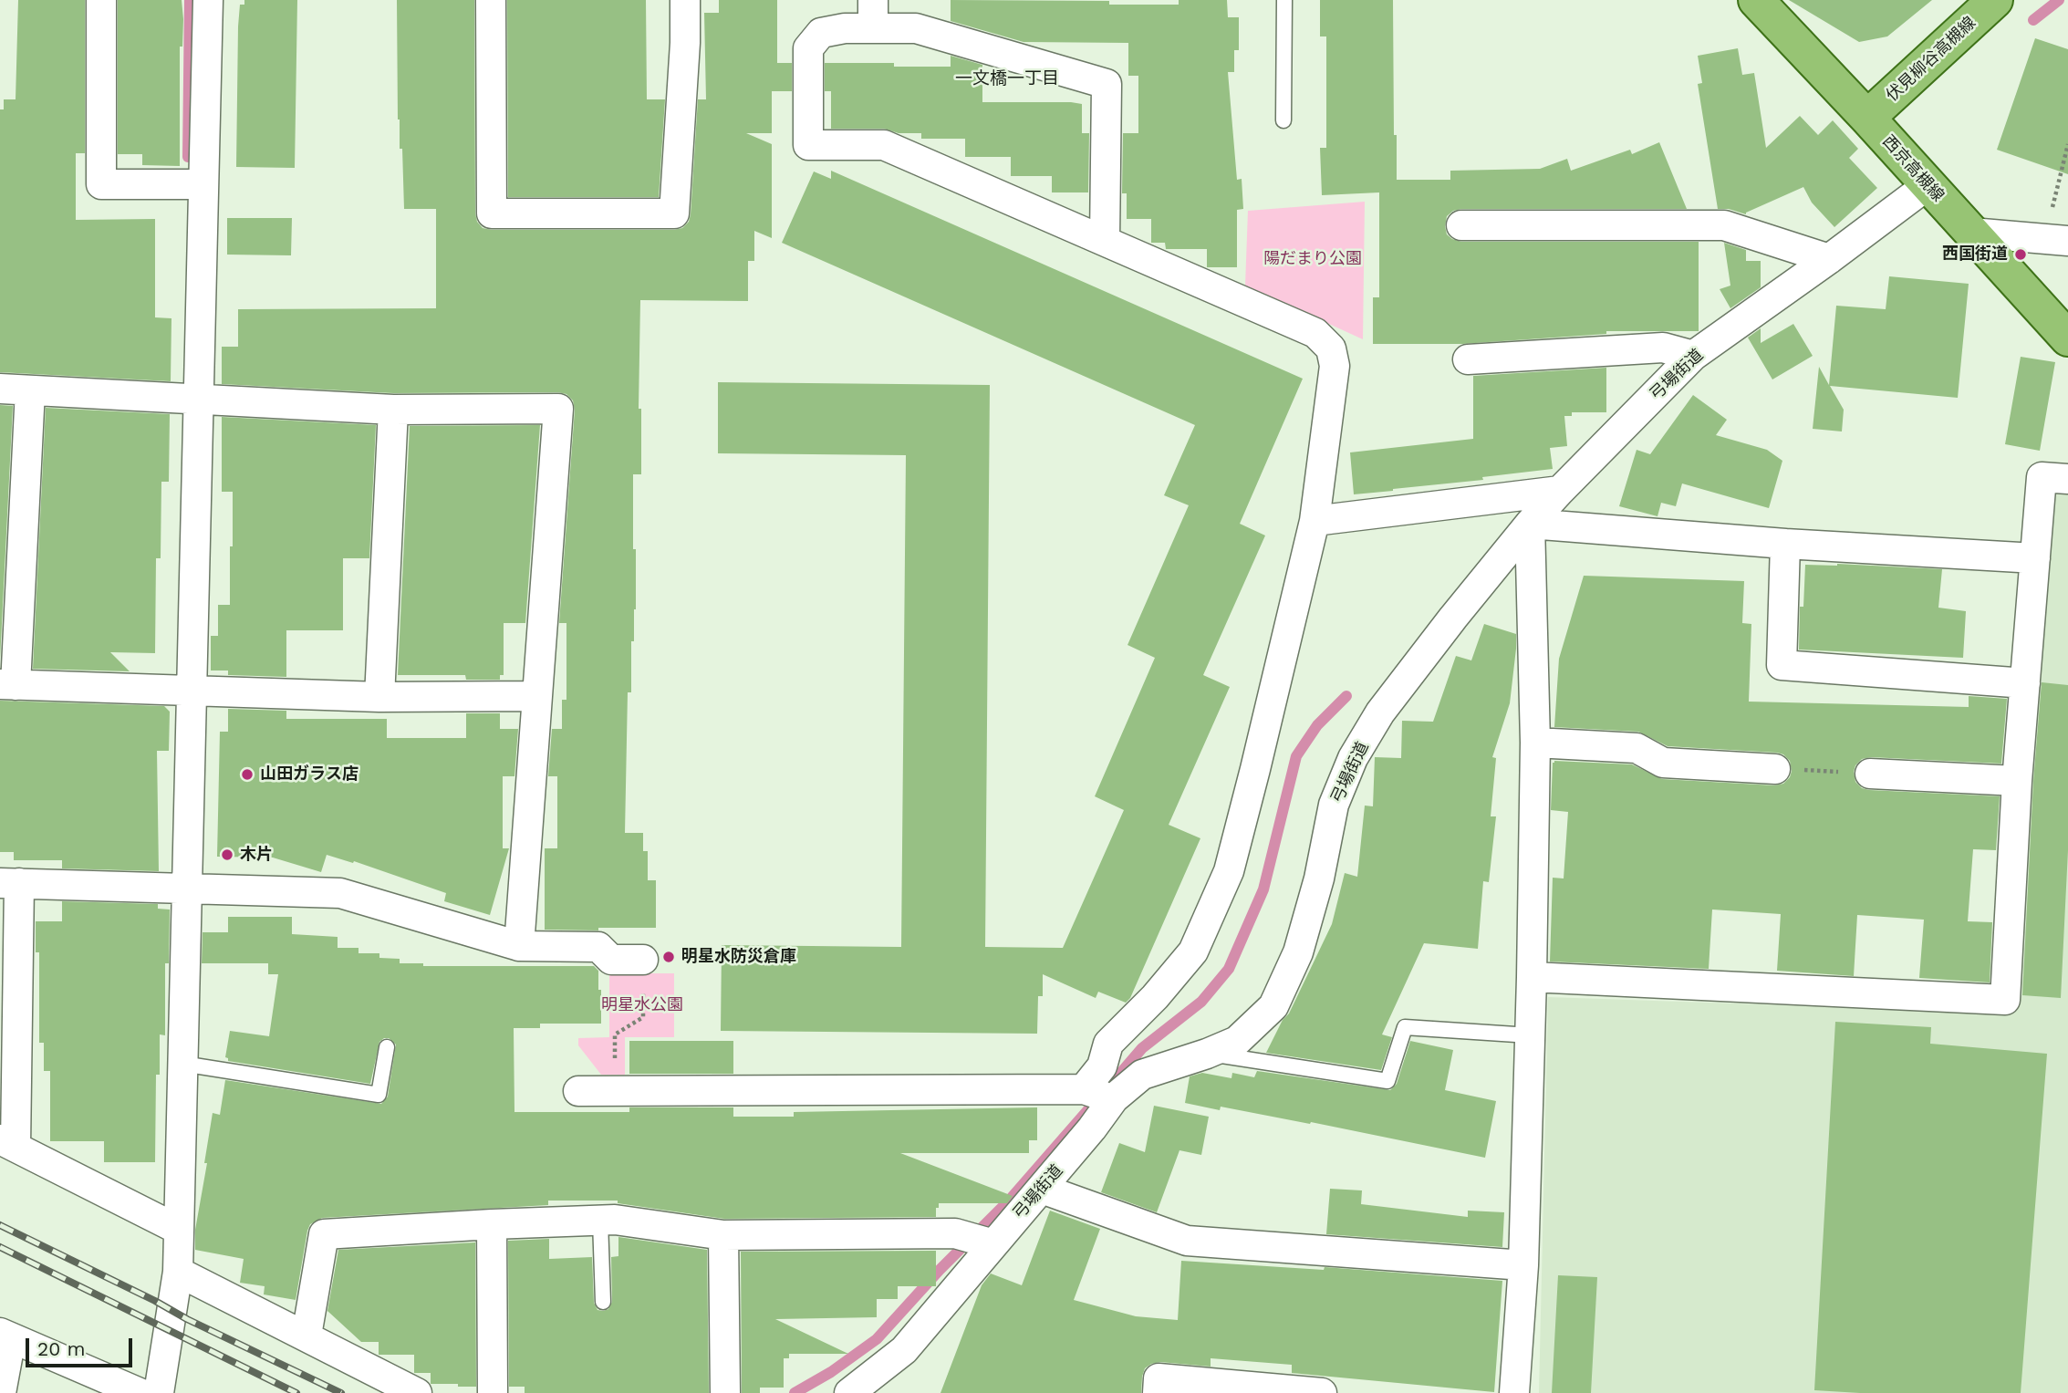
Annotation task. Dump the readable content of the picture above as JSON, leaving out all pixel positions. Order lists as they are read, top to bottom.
{
  "streets": {
    "main road": ["伏見柳谷高槻線", "西京高槻線"],
    "street": ["弓場街道"]
  },
  "crossings": [
    ["伏見柳谷高槻線", "西京高槻線"],
    ["西京高槻線", "弓場街道"]
  ],
  "districts": ["一文橋一丁目"],
  "parks": ["陽だまり公園", "明星水公園"],
  "places": [
    "西国街道",
    "山田ガラス店",
    "木片",
    "明星水防災倉庫"
  ],
  "scale_bar": "20 m"
}
